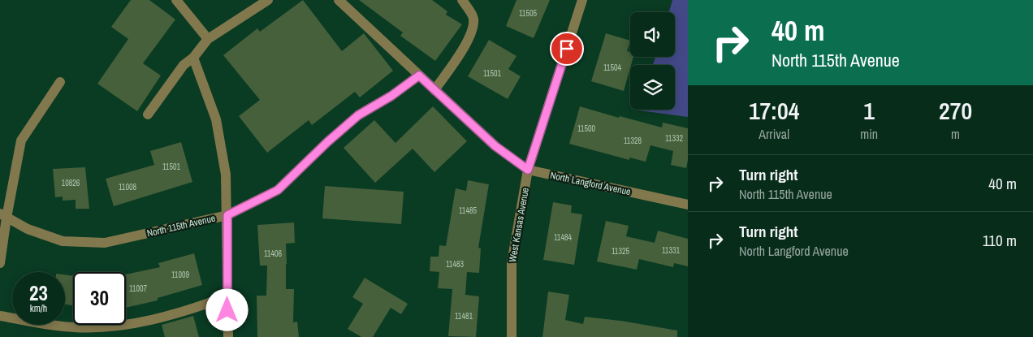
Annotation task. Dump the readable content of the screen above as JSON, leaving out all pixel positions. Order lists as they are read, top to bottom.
{
  "streets": {
    "street": ["North Langford Avenue", "West Kansas Avenue", "North 115th Avenue"]
  },
  "crossings": [
    ["North Langford Avenue", "West Kansas Avenue"],
    ["North Langford Avenue", "North 115th Avenue"]
  ],
  "house_numbers": [
    "11505",
    "11504",
    "11501",
    "11500",
    "11332",
    "11328",
    "11501",
    "10826",
    "11008",
    "11485",
    "11484",
    "11331",
    "11325",
    "11406",
    "11483",
    "11009",
    "11007",
    "11481"
  ],
  "page": {
    "turn": ["40 m", "North 115th Avenue"],
    "eta": [
      "17:04",
      "Arrival",
      "1",
      "min",
      "270",
      "m"
    ],
    "list": [
      {
        "name": "Turn right",
        "note": "North 115th Avenue",
        "value": "40 m"
      },
      {
        "name": "Turn right",
        "note": "North Langford Avenue",
        "value": "110 m"
      }
    ],
    "speed": "23 km/h",
    "limit": "30"
  }
}
